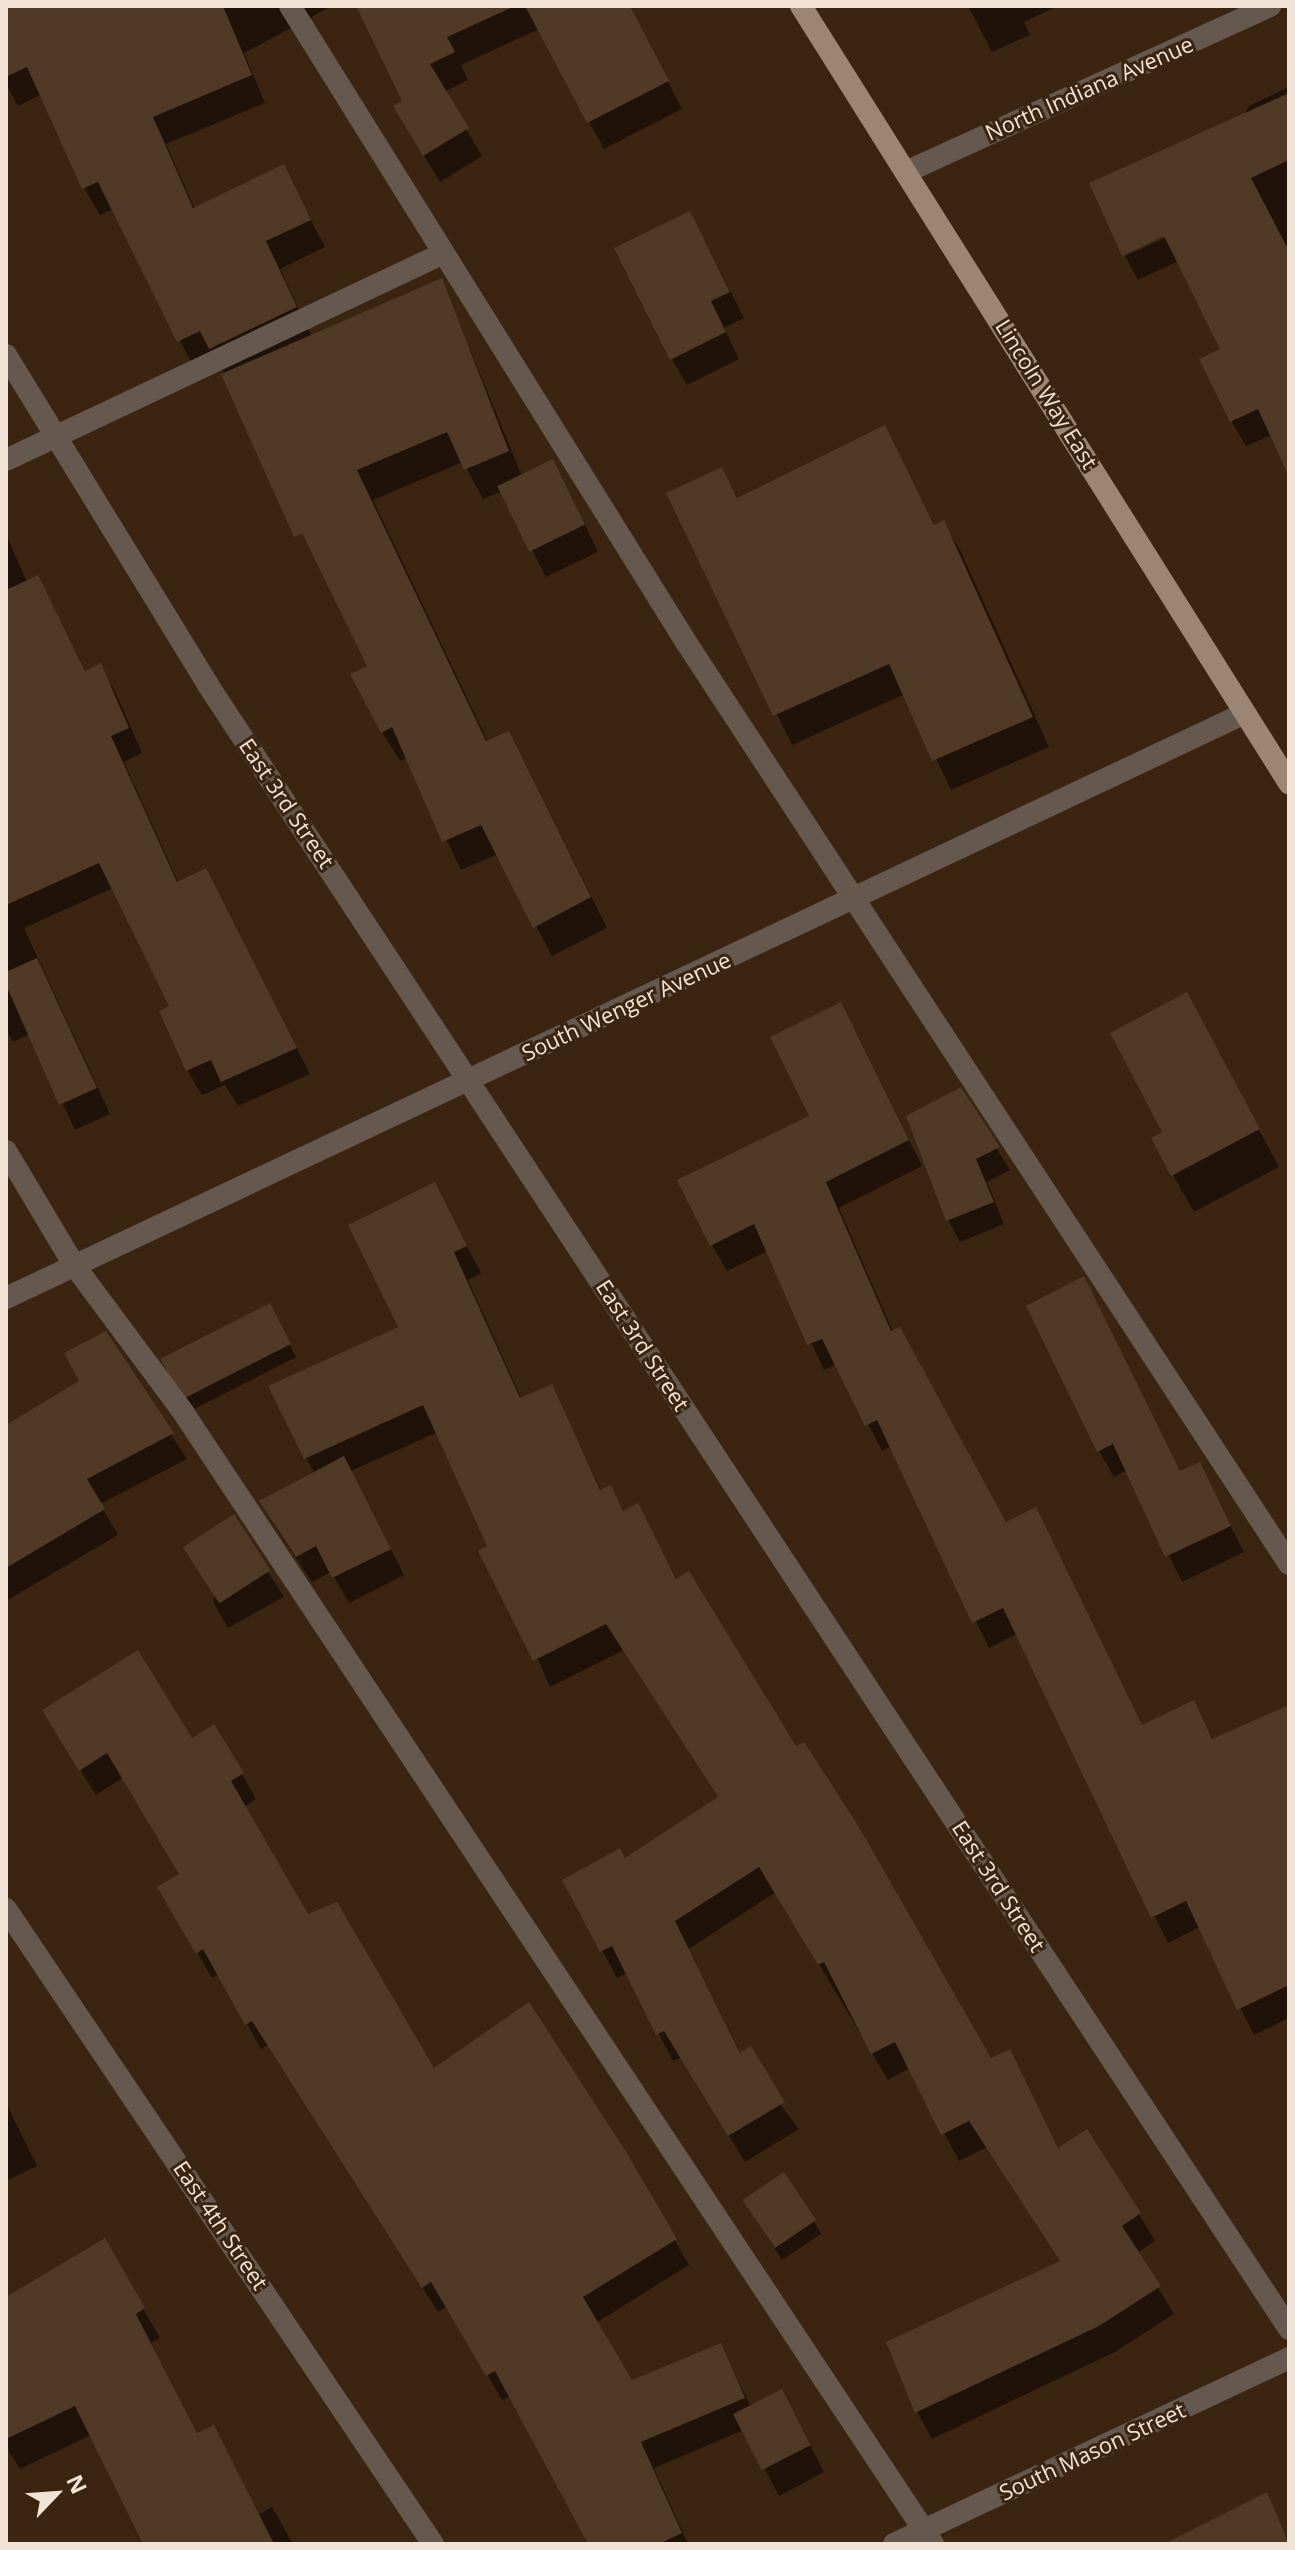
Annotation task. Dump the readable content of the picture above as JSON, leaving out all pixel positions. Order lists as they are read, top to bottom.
{
  "streets": {
    "main road": ["Lincoln Way East"],
    "street": [
      "North Indiana Avenue",
      "East 3rd Street",
      "South Wenger Avenue",
      "East 4th Street",
      "South Mason Street"
    ]
  },
  "crossings": [
    ["North Indiana Avenue", "Lincoln Way East"],
    ["Lincoln Way East", "South Wenger Avenue"],
    ["East 3rd Street", "South Wenger Avenue"]
  ],
  "north": "top right"
}
